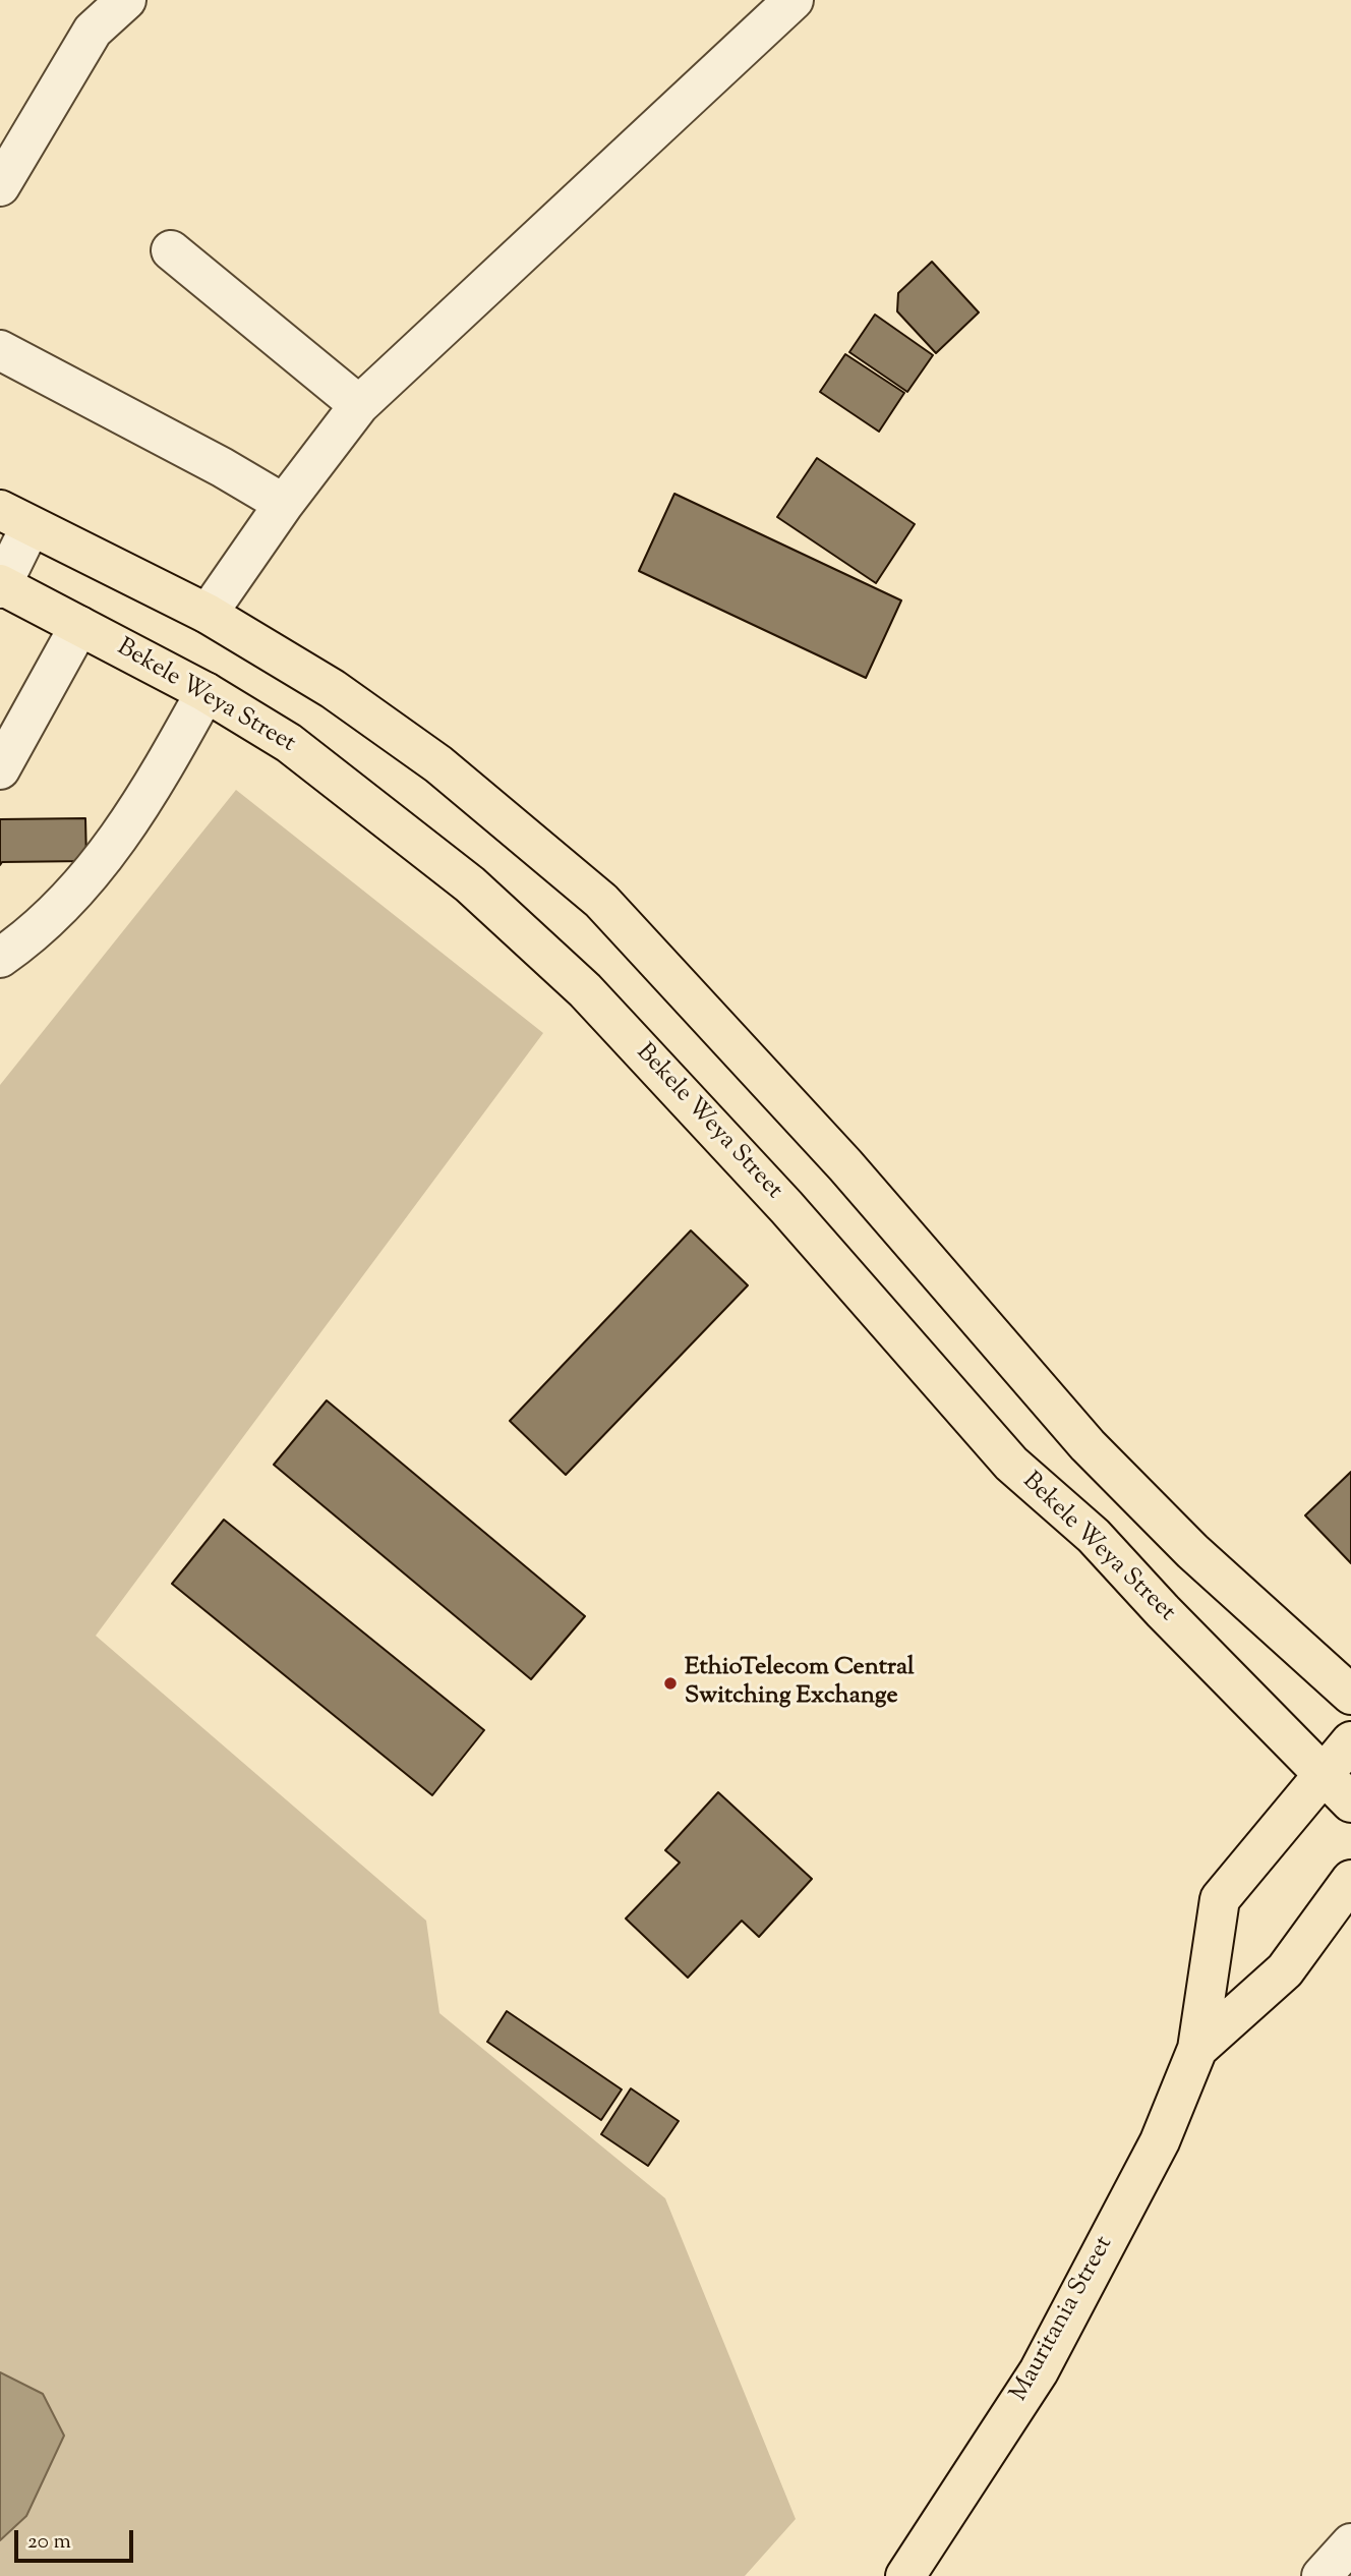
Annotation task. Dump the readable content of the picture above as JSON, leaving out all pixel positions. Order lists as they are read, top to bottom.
{
  "streets": {
    "main road": ["Bekele Weya Street", "Mauritania Street"]
  },
  "crossings": [
    ["Bekele Weya Street", "Mauritania Street"]
  ],
  "places": ["EthioTelecom Central Switching Exchange"],
  "scale_bar": "20 m"
}
